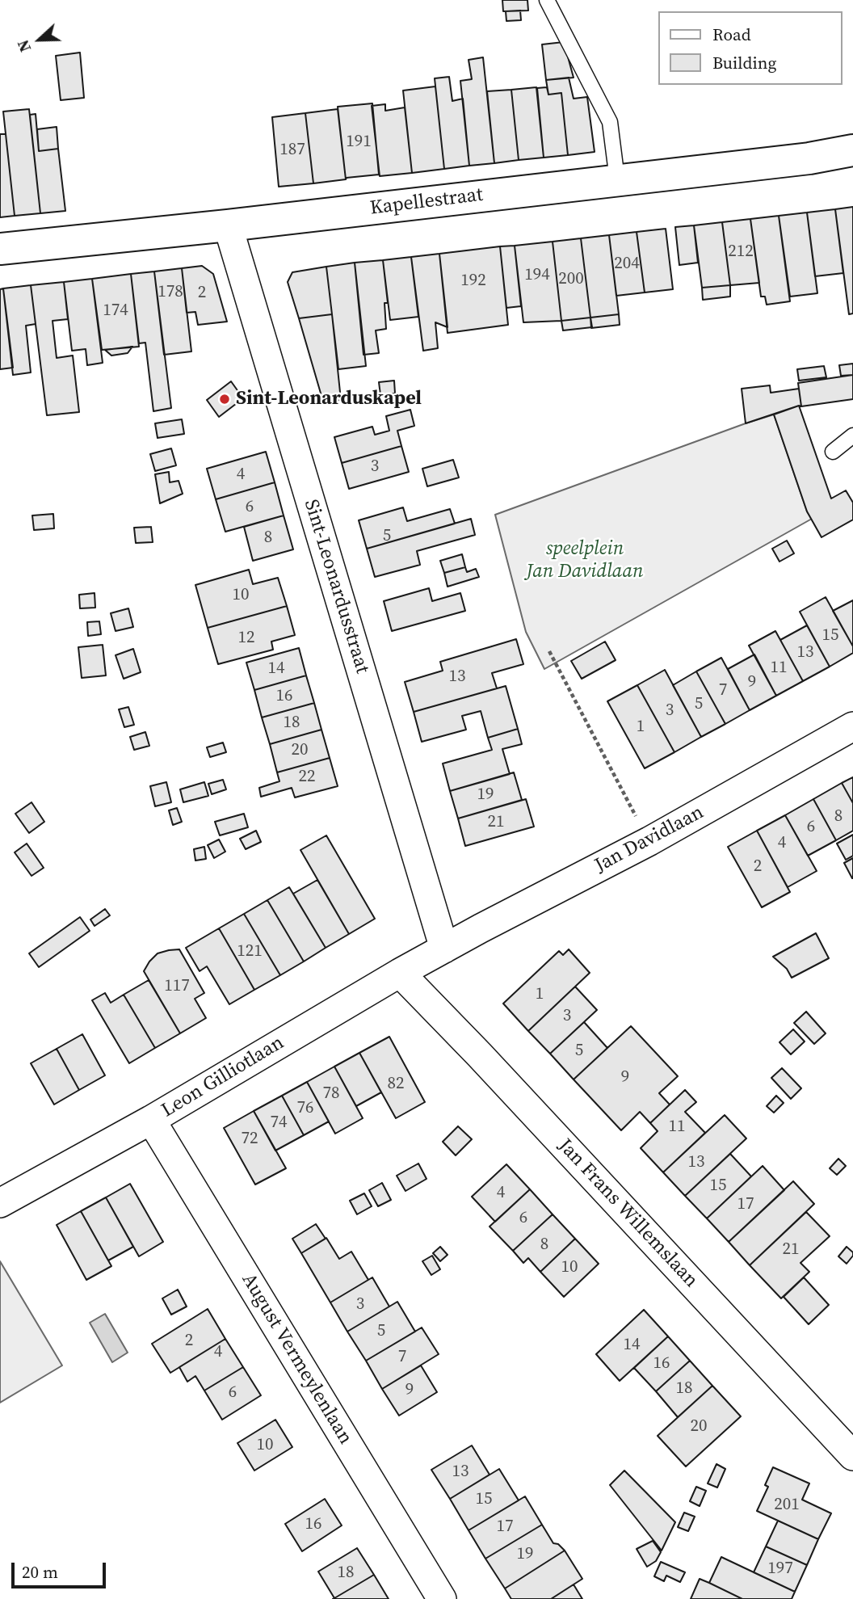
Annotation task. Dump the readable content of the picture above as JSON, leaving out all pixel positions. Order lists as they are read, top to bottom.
{
  "streets": {
    "street": [
      "Kapellestraat",
      "Sint-Leonardusstraat",
      "Jan Davidlaan",
      "Leon Gilliotlaan",
      "Jan Frans Willemslaan",
      "August Vermeylenlaan"
    ]
  },
  "crossings": [
    ["Kapellestraat", "Sint-Leonardusstraat"],
    ["Sint-Leonardusstraat", "Jan Davidlaan"],
    ["Sint-Leonardusstraat", "Leon Gilliotlaan"],
    ["Jan Davidlaan", "Leon Gilliotlaan"],
    ["Leon Gilliotlaan", "Jan Frans Willemslaan"],
    ["Leon Gilliotlaan", "August Vermeylenlaan"]
  ],
  "parks": ["speelplein Jan Davidlaan"],
  "places": ["Sint-Leonarduskapel"],
  "house_numbers": [
    "191",
    "187",
    "212",
    "204",
    "194",
    "200",
    "192",
    "178",
    "2",
    "174",
    "3",
    "4",
    "6",
    "5",
    "8",
    "10",
    "15",
    "12",
    "13",
    "11",
    "14",
    "13",
    "9",
    "7",
    "16",
    "5",
    "3",
    "18",
    "1",
    "20",
    "22",
    "19",
    "8",
    "21",
    "6",
    "4",
    "2",
    "121",
    "117",
    "1",
    "3",
    "5",
    "9",
    "82",
    "78",
    "76",
    "74",
    "11",
    "72",
    "13",
    "15",
    "4",
    "17",
    "6",
    "8",
    "21",
    "10",
    "3",
    "5",
    "2",
    "14",
    "4",
    "7",
    "16",
    "18",
    "9",
    "6",
    "20",
    "10",
    "13",
    "15",
    "201",
    "16",
    "17",
    "19",
    "197",
    "18"
  ],
  "legend": ["Road", "Building"],
  "scale_bar": "20 m",
  "north": "left"
}
